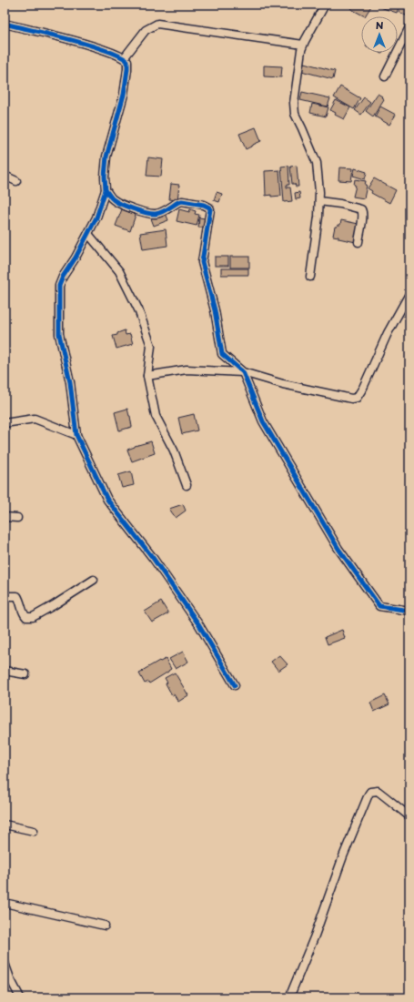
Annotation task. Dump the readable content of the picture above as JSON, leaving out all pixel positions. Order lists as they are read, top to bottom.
{
  "north": "top"
}
